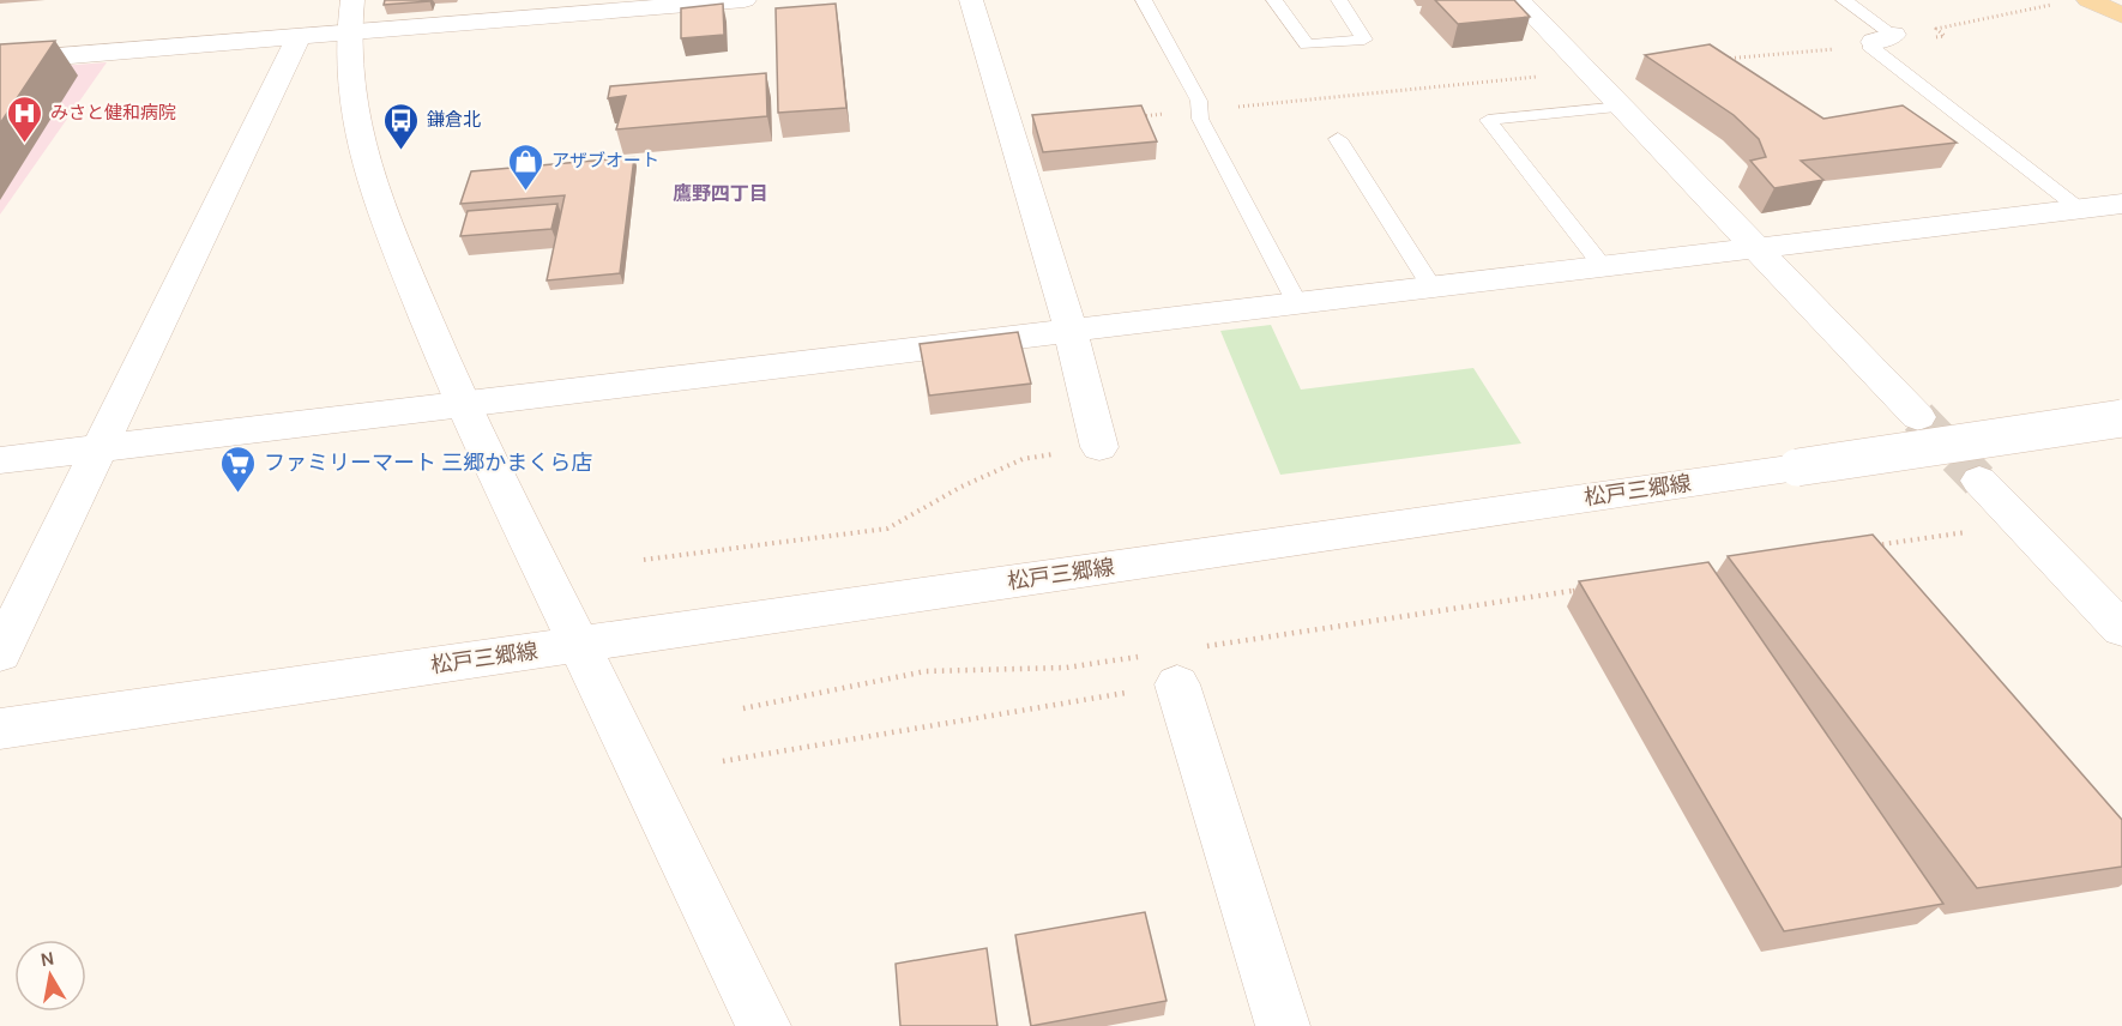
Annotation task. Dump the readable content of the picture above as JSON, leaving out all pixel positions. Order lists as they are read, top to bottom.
{
  "streets": {
    "street": ["松戸三郷線"]
  },
  "districts": ["鷹野四丁目"],
  "places": {
    "hospital": ["みさと健和病院"],
    "bus stop": ["鎌倉北"],
    "shop": ["アザブオート"],
    "supermarket": ["ファミリーマート 三郷かまくら店"]
  },
  "north": "top"
}
